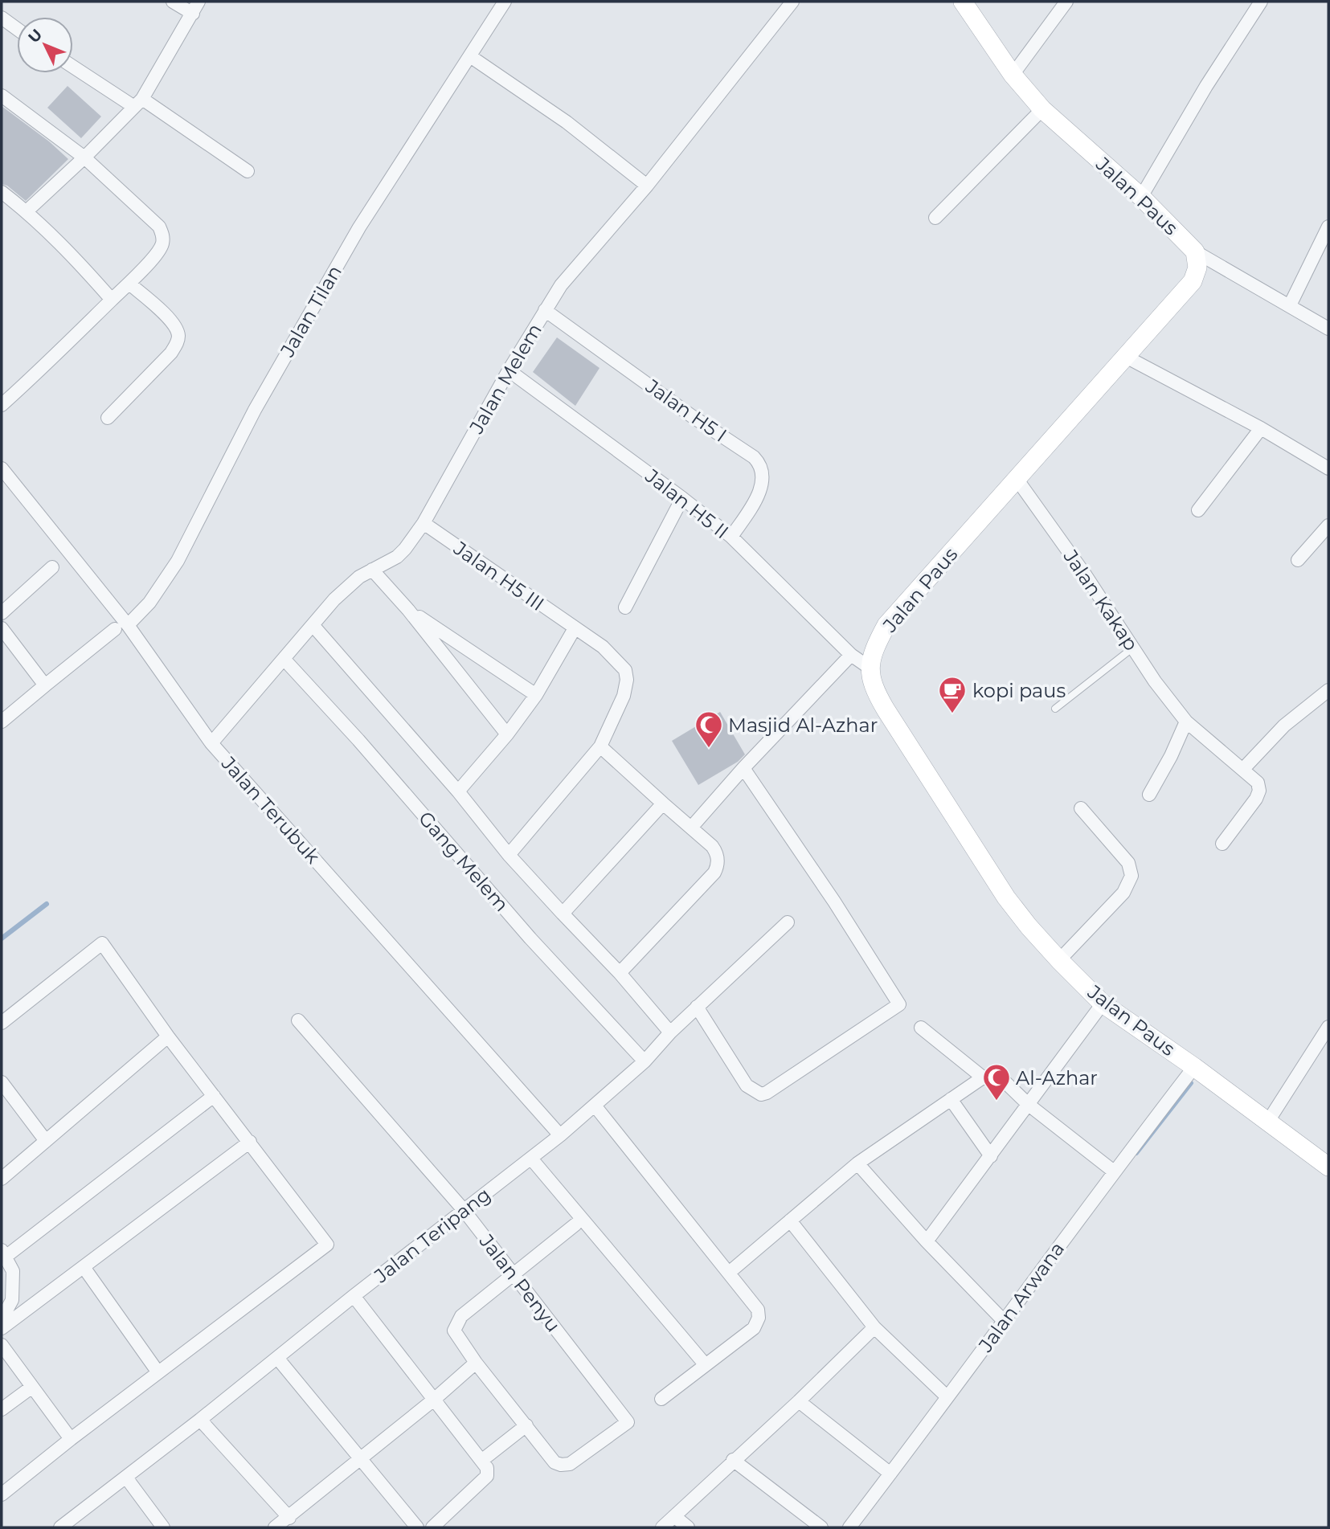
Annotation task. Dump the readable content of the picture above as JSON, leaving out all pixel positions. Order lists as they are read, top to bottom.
{
  "streets": {
    "main road": ["Jalan Paus"],
    "street": [
      "Jalan Tilan",
      "Jalan Melem",
      "Jalan H5 I",
      "Jalan H5 II",
      "Jalan H5 III",
      "Jalan Kakap",
      "Jalan Terubuk",
      "Gang Melem",
      "Jalan Teripang",
      "Jalan Penyu",
      "Jalan Arwana"
    ]
  },
  "crossings": [
    ["Jalan Paus", "Jalan H5 II"],
    ["Jalan Paus", "Jalan Kakap"],
    ["Jalan Paus", "Jalan Arwana"],
    ["Jalan Tilan", "Jalan Terubuk"],
    ["Jalan Melem", "Jalan H5 I"],
    ["Jalan Melem", "Jalan H5 II"],
    ["Jalan Melem", "Jalan H5 III"],
    ["Jalan Melem", "Jalan Terubuk"],
    ["Jalan Melem", "Gang Melem"],
    ["Jalan H5 I", "Jalan H5 II"],
    ["Jalan Terubuk", "Jalan Teripang"],
    ["Gang Melem", "Jalan Teripang"],
    ["Jalan Teripang", "Jalan Penyu"]
  ],
  "places": {
    "cafe": ["kopi paus"],
    "mosque": ["Masjid Al-Azhar", "Al-Azhar"]
  },
  "north": "top left"
}
